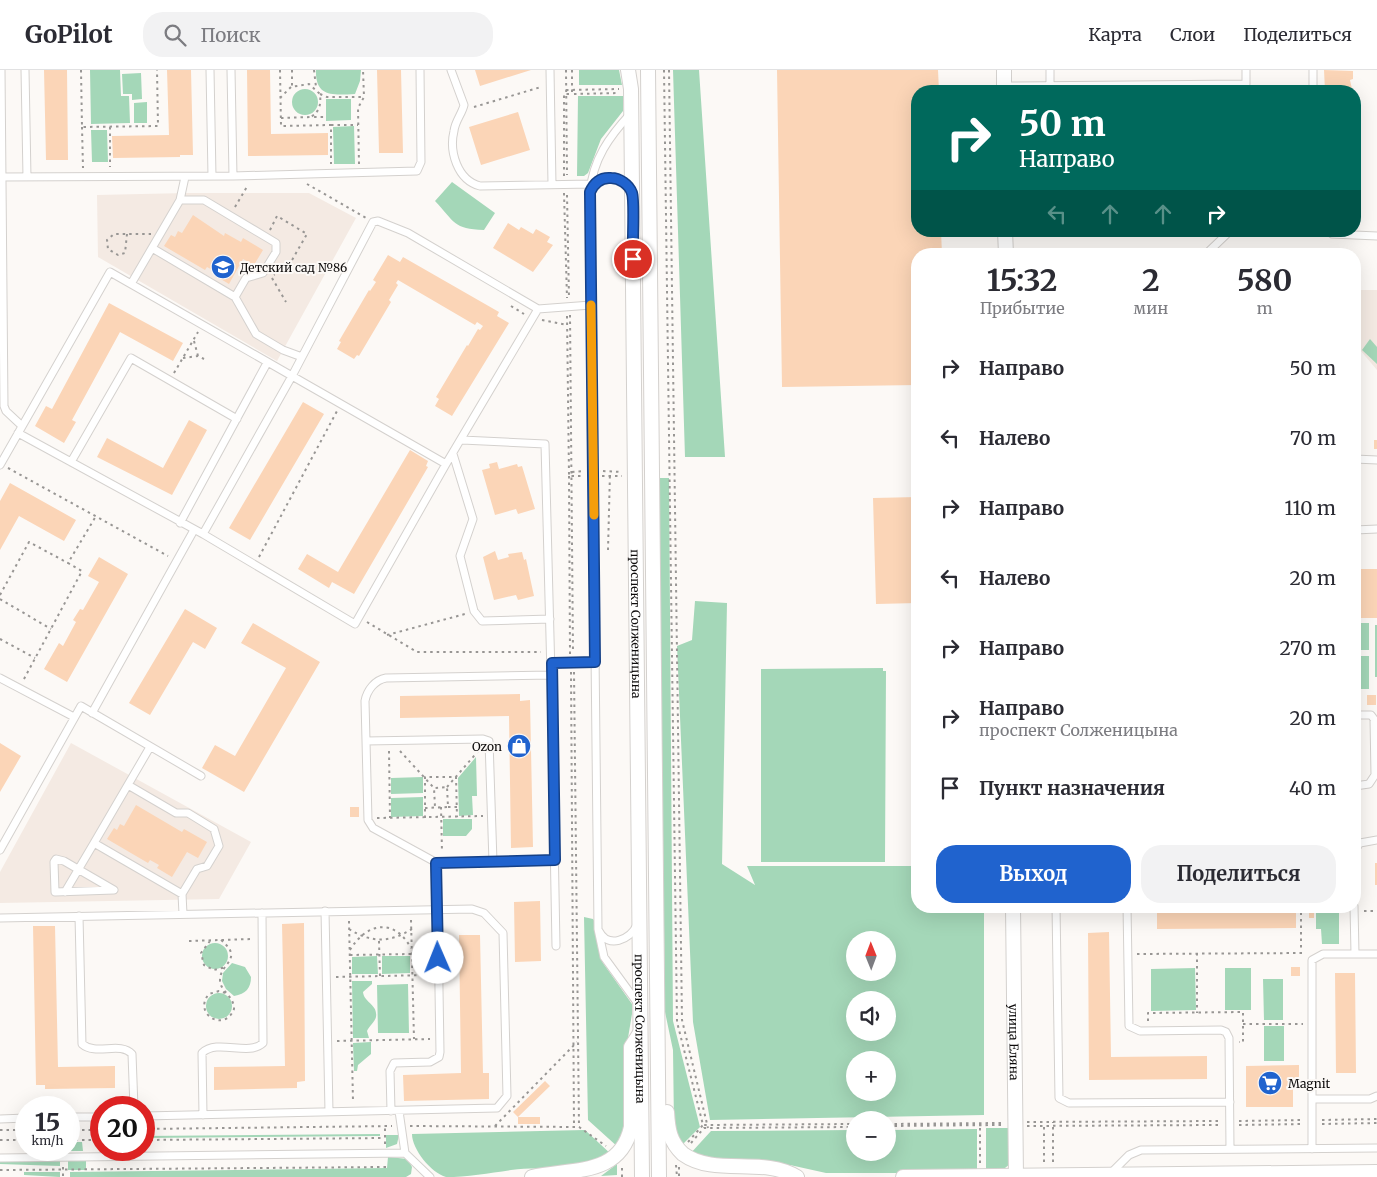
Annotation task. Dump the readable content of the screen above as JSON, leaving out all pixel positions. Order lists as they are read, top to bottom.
{
  "streets": {
    "street": ["проспект Солженицына", "улица Еляна"]
  },
  "places": {
    "school or university": ["Детский сад №86"],
    "shop": ["Ozon"],
    "supermarket": ["Magnit"]
  },
  "north": "top",
  "page": {
    "header": "GoPilot",
    "search": "Поиск",
    "nav": ["Карта", "Слои", "Поделиться"],
    "turn": ["50 m", "Направо"],
    "eta": [
      "15:32",
      "Прибытие",
      "2",
      "мин",
      "580",
      "m"
    ],
    "list": [
      {
        "name": "Направо",
        "value": "50 m"
      },
      {
        "name": "Налево",
        "value": "70 m"
      },
      {
        "name": "Направо",
        "value": "110 m"
      },
      {
        "name": "Налево",
        "value": "20 m"
      },
      {
        "name": "Направо",
        "value": "270 m"
      },
      {
        "name": "Направо",
        "note": "проспект Солженицына",
        "value": "20 m"
      },
      {
        "name": "Пункт назначения",
        "value": "40 m"
      }
    ],
    "buttons": ["Выход", "Поделиться"],
    "map_buttons": ["+", "−"],
    "speed": "15 km/h",
    "limit": "20"
  }
}
